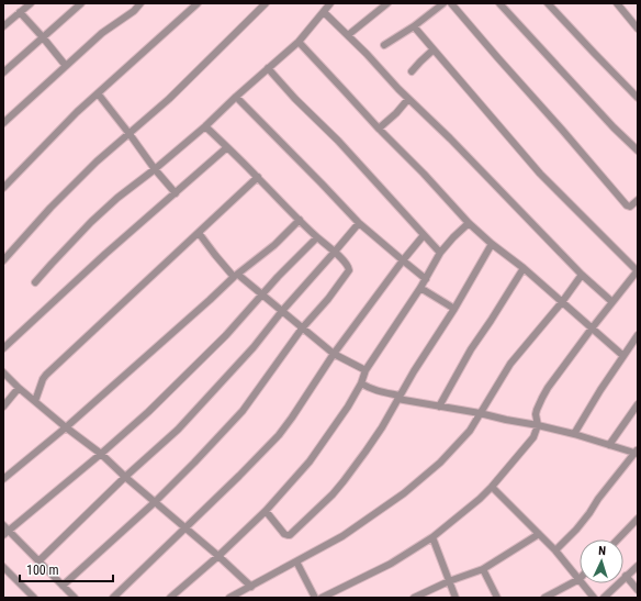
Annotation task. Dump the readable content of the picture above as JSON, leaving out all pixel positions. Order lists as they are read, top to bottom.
{
  "scale_bar": "100 m",
  "north": "top"
}
